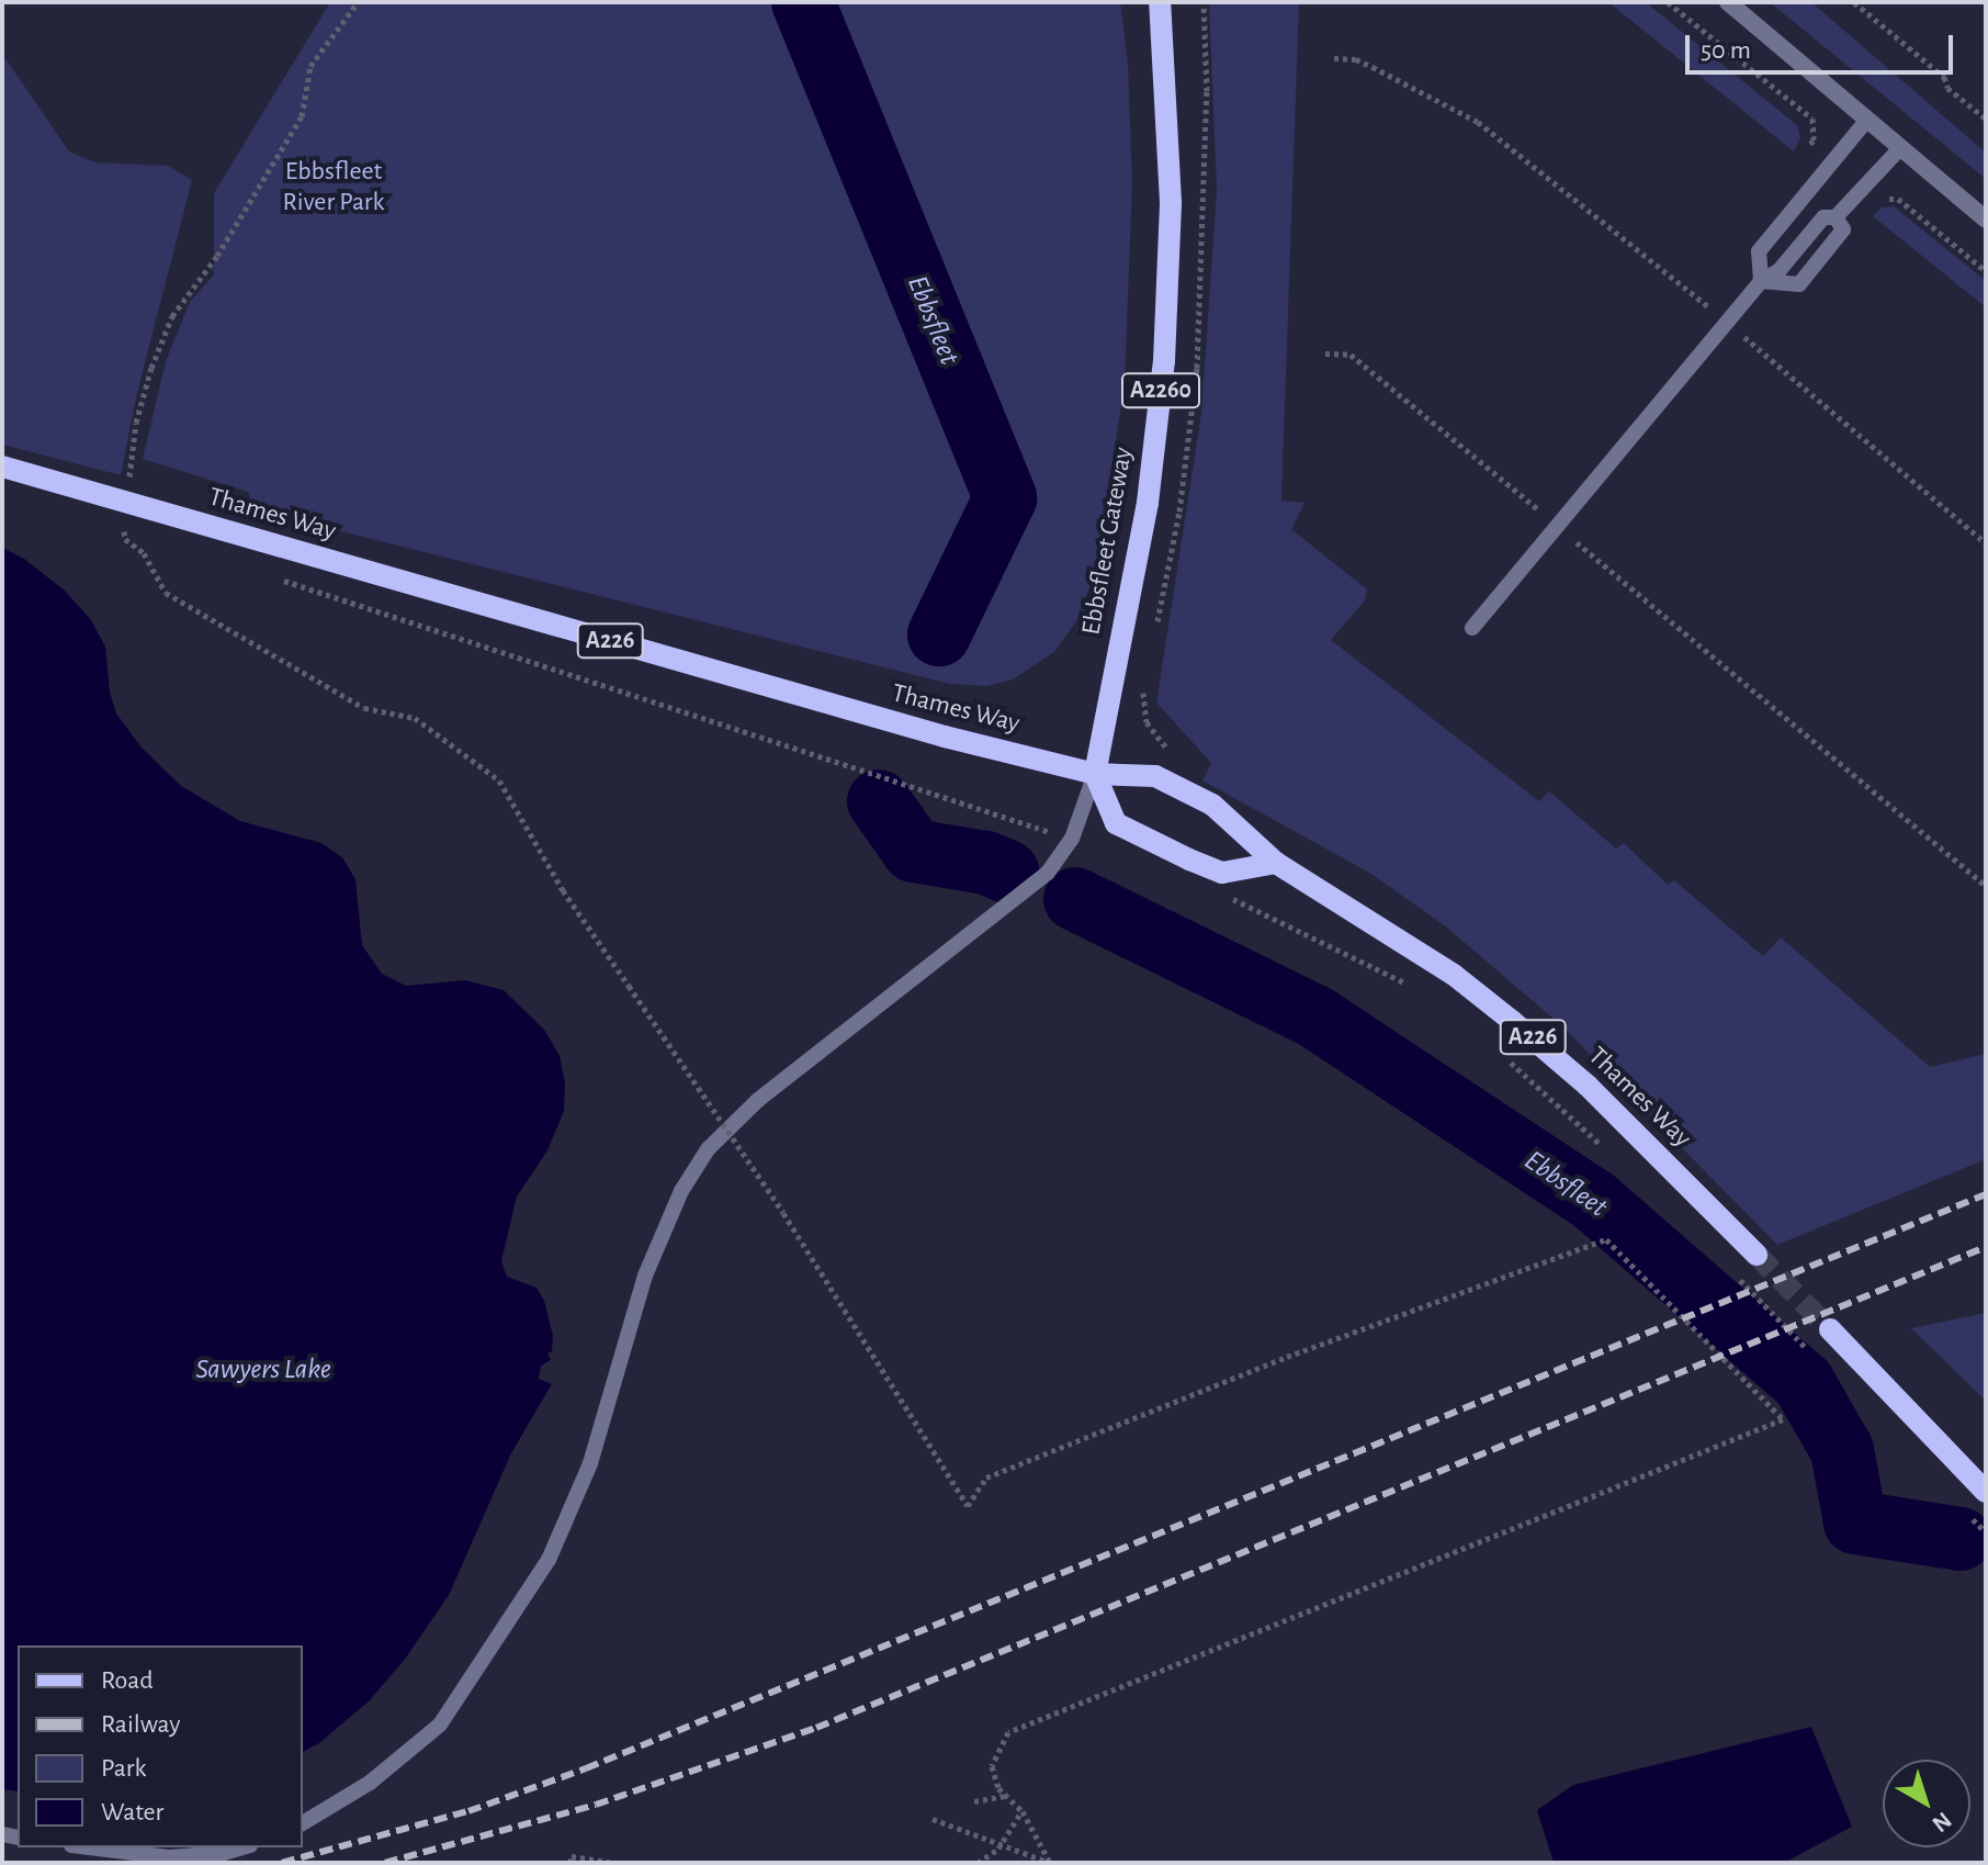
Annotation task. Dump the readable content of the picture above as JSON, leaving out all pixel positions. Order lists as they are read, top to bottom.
{
  "streets": {
    "main road": [
      "A2260",
      "Thames Way",
      "Ebbsfleet Gateway",
      "A226"
    ]
  },
  "crossings": [
    ["Thames Way", "Ebbsfleet Gateway"]
  ],
  "water": ["Ebbsfleet", "Sawyers Lake"],
  "parks": ["Ebbsfleet River Park"],
  "legend": [
    "Road",
    "Railway",
    "Park",
    "Water"
  ],
  "scale_bar": "50 m",
  "north": "bottom right"
}
